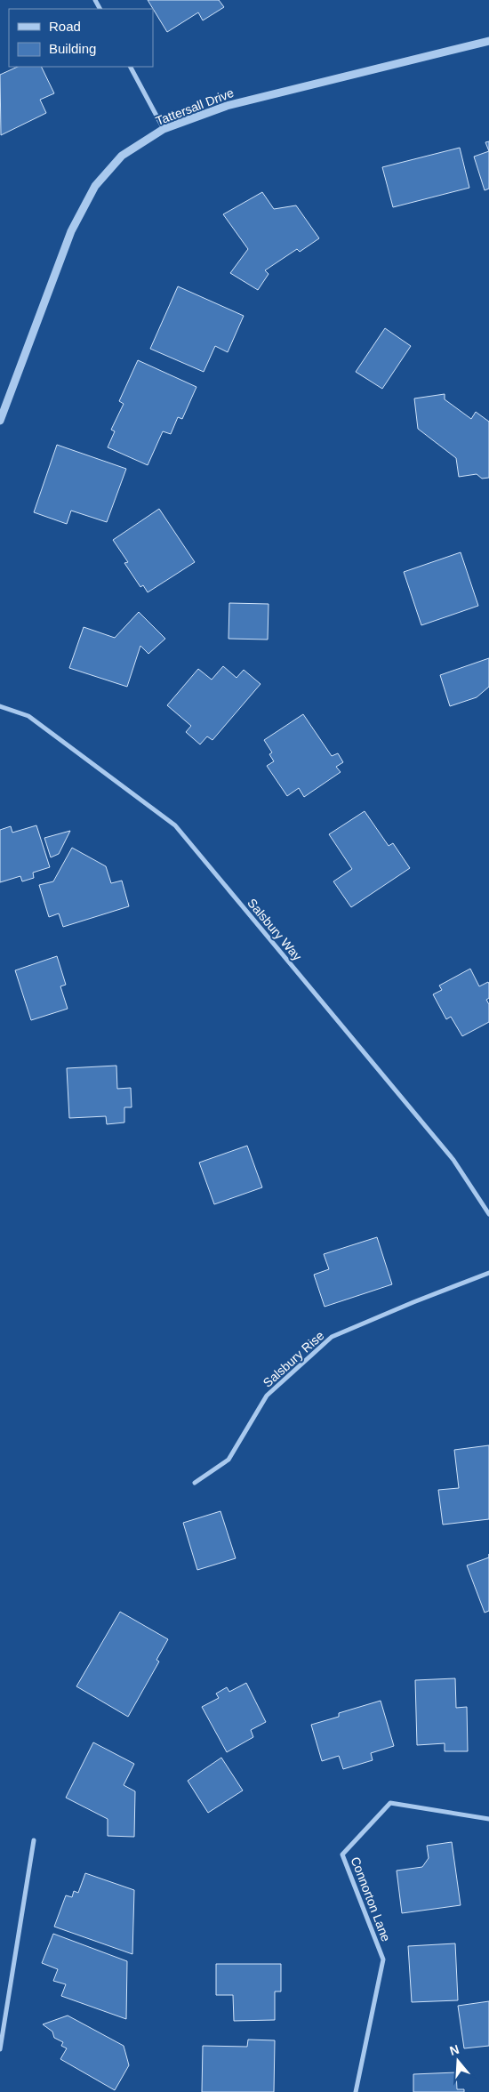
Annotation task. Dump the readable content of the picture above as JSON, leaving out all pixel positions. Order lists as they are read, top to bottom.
{
  "streets": {
    "street": [
      "Tattersall Drive",
      "Salsbury Way",
      "Salsbury Rise",
      "Connorton Lane"
    ]
  },
  "legend": ["Road", "Building"],
  "north": "top"
}
